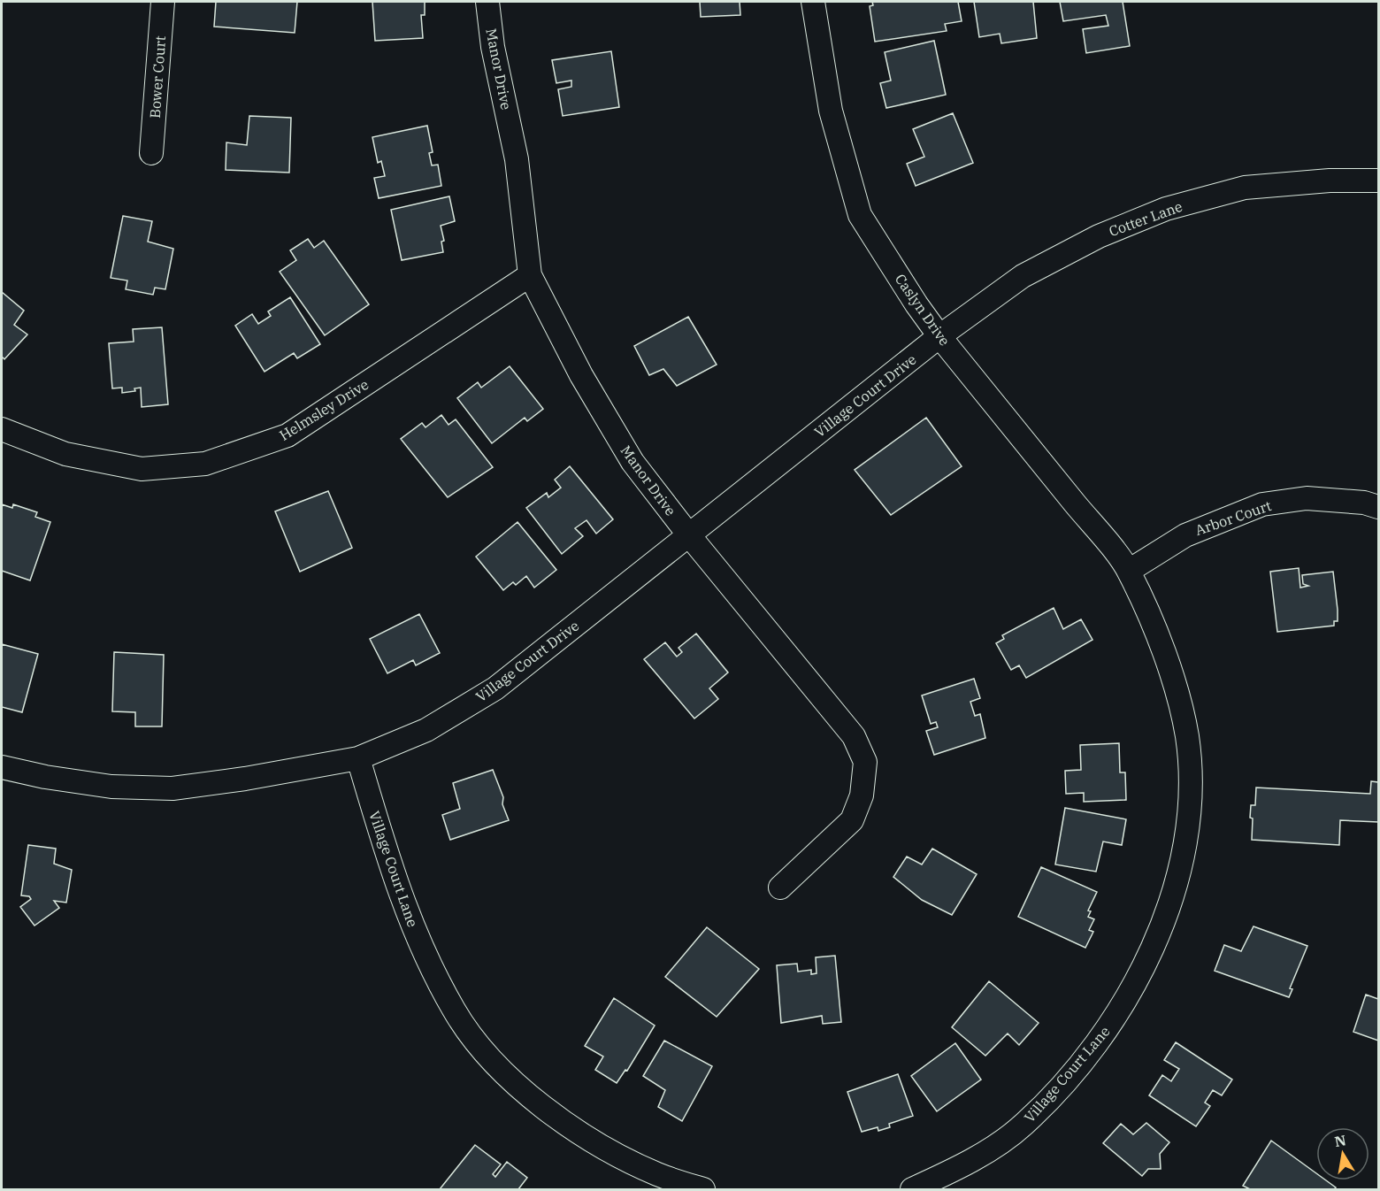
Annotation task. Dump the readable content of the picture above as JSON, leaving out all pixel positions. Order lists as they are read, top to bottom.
{
  "streets": {
    "street": [
      "Manor Drive",
      "Bower Court",
      "Cotter Lane",
      "Caslyn Drive",
      "Village Court Drive",
      "Helmsley Drive",
      "Arbor Court",
      "Village Court Lane"
    ]
  },
  "crossings": [
    ["Manor Drive", "Village Court Drive"],
    ["Manor Drive", "Helmsley Drive"],
    ["Cotter Lane", "Caslyn Drive"],
    ["Cotter Lane", "Village Court Drive"],
    ["Caslyn Drive", "Village Court Drive"],
    ["Caslyn Drive", "Arbor Court"],
    ["Caslyn Drive", "Village Court Lane"],
    ["Village Court Drive", "Village Court Lane"],
    ["Arbor Court", "Village Court Lane"]
  ],
  "north": "top"
}
